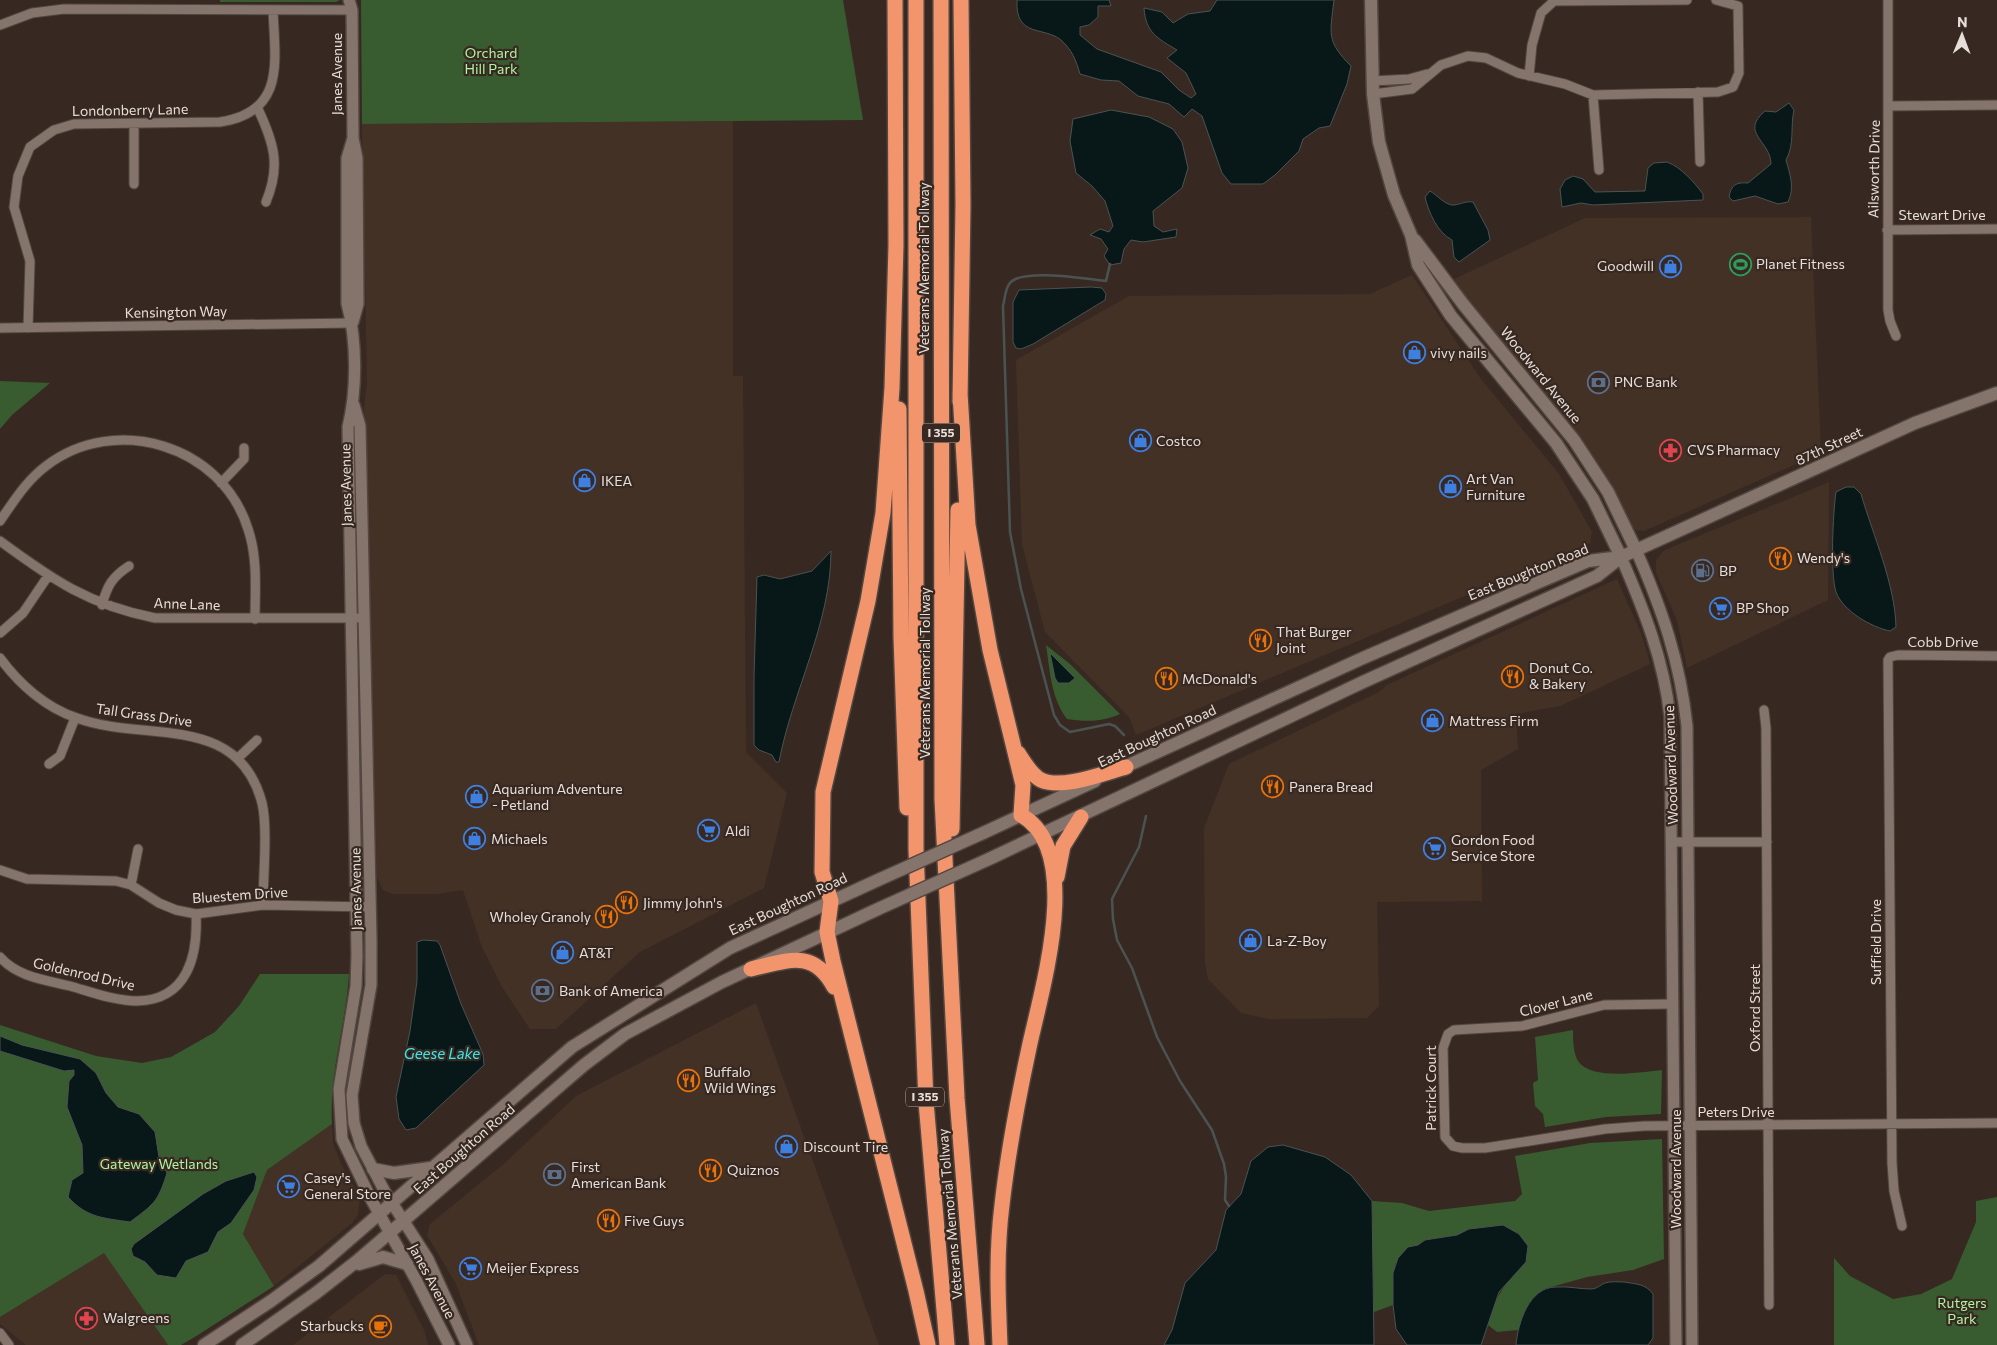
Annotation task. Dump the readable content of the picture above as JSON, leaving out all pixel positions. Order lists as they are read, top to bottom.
{
  "streets": {
    "highway": ["Veterans Memorial Tollway", "I 355"],
    "main road": ["Woodward Avenue", "87th Street", "East Boughton Road"],
    "street": [
      "Janes Avenue",
      "Londonberry Lane",
      "Ailsworth Drive",
      "Stewart Drive",
      "Kensington Way",
      "Anne Lane",
      "Cobb Drive",
      "Tall Grass Drive",
      "Bluestem Drive",
      "Suffield Drive",
      "Goldenrod Drive",
      "Clover Lane",
      "Oxford Street",
      "Patrick Court",
      "Peters Drive"
    ]
  },
  "crossings": [
    ["Janes Avenue", "Kensington Way"],
    ["Janes Avenue", "East Boughton Road"],
    ["Janes Avenue", "Anne Lane"],
    ["Janes Avenue", "Bluestem Drive"],
    ["Londonberry Lane", "Kensington Way"],
    ["Ailsworth Drive", "Stewart Drive"],
    ["Woodward Avenue", "87th Street"],
    ["Woodward Avenue", "East Boughton Road"],
    ["Woodward Avenue", "Clover Lane"],
    ["Woodward Avenue", "Peters Drive"],
    ["87th Street", "East Boughton Road"],
    ["Cobb Drive", "Suffield Drive"],
    ["Tall Grass Drive", "Bluestem Drive"],
    ["Bluestem Drive", "Goldenrod Drive"],
    ["Suffield Drive", "Peters Drive"],
    ["Clover Lane", "Patrick Court"],
    ["Oxford Street", "Peters Drive"],
    ["Patrick Court", "Peters Drive"]
  ],
  "water": ["Geese Lake"],
  "parks": ["Orchard Hill Park", "Gateway Wetlands", "Rutgers Park"],
  "places": {
    "sports": ["Planet Fitness"],
    "shop": [
      "Goodwill",
      "vivy nails",
      "Costco",
      "IKEA",
      "Art Van Furniture",
      "Mattress Firm",
      "Aquarium Adventure - Petland",
      "Michaels",
      "La-Z-Boy",
      "AT&T",
      "Discount Tire"
    ],
    "bank": ["PNC Bank", "Bank of America", "First American Bank"],
    "pharmacy": ["CVS Pharmacy", "Walgreens"],
    "restaurant": [
      "Wendy's",
      "That Burger Joint",
      "Donut Co. & Bakery",
      "McDonald's",
      "Panera Bread",
      "Jimmy John's",
      "Wholey Granoly",
      "Buffalo Wild Wings",
      "Quiznos",
      "Five Guys"
    ],
    "fuel station": ["BP"],
    "supermarket": [
      "BP Shop",
      "Aldi",
      "Gordon Food Service Store",
      "Casey's General Store",
      "Meijer Express"
    ],
    "cafe": ["Starbucks"]
  },
  "north": "top"
}
